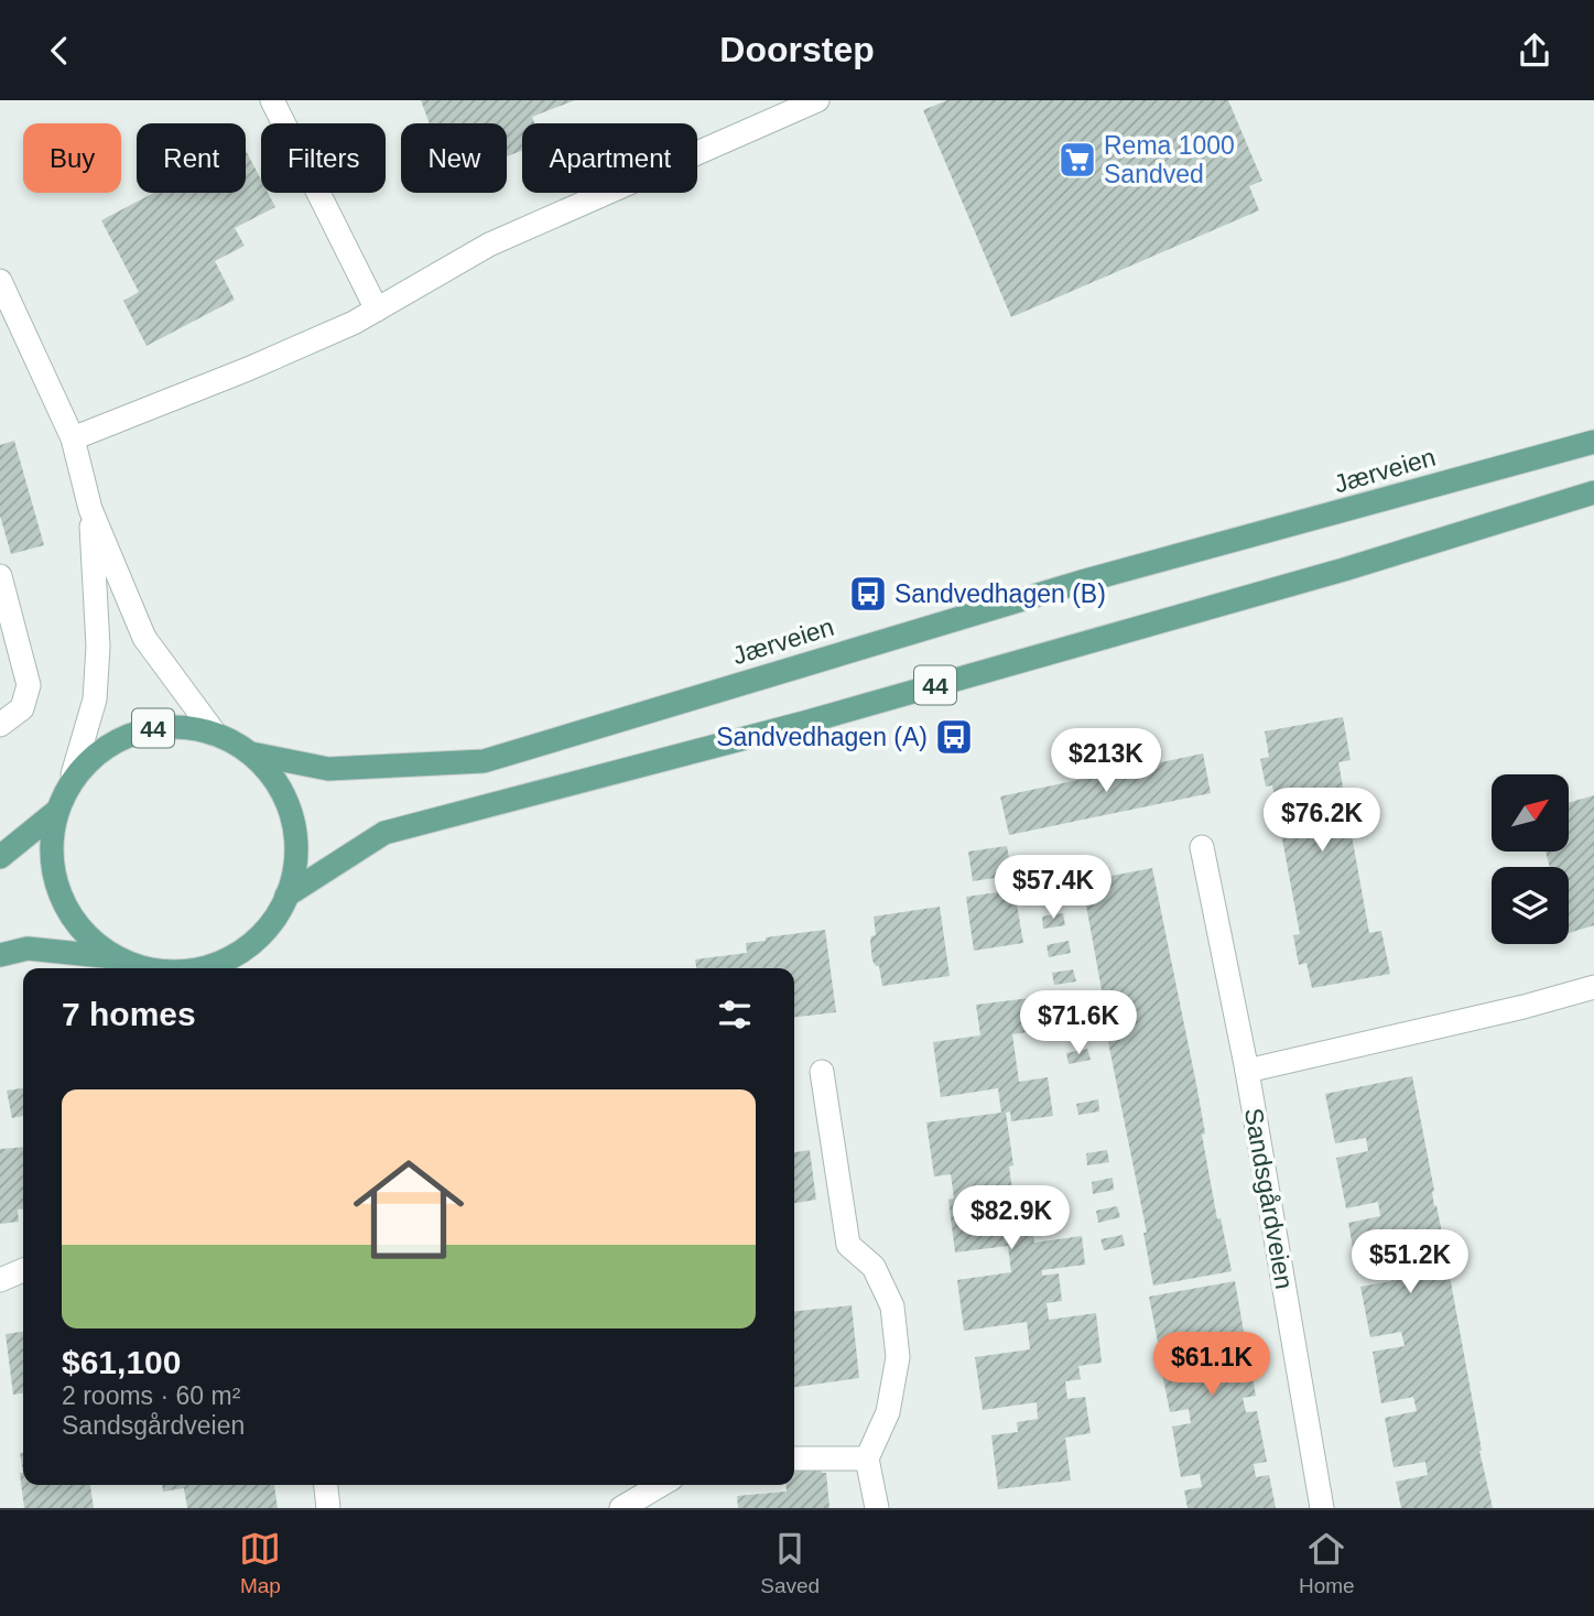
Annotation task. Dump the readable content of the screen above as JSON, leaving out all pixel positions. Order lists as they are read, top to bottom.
{
  "streets": {
    "main road": ["Jærveien", "44"],
    "street": ["Sandsgårdveien"]
  },
  "crossings": [
    ["Jærveien", "44"]
  ],
  "places": {
    "supermarket": ["Rema 1000 Sandved"],
    "bus stop": ["Sandvedhagen (B)", "Sandvedhagen (A)"]
  },
  "north": "top right",
  "page": {
    "header": "Doorstep",
    "chip": [
      "Buy",
      "Rent",
      "Filters",
      "New",
      "Apartment"
    ],
    "price": [
      "$213K",
      "$76.2K",
      "$57.4K",
      "$71.6K",
      "$82.9K",
      "$51.2K",
      "$61.1K"
    ],
    "heading": "7 homes",
    "list": [
      {
        "name": "$61,100",
        "note": "2 rooms · 60 m² · Sandsgårdveien"
      }
    ],
    "tabs": ["Map", "Saved", "Home"]
  }
}
